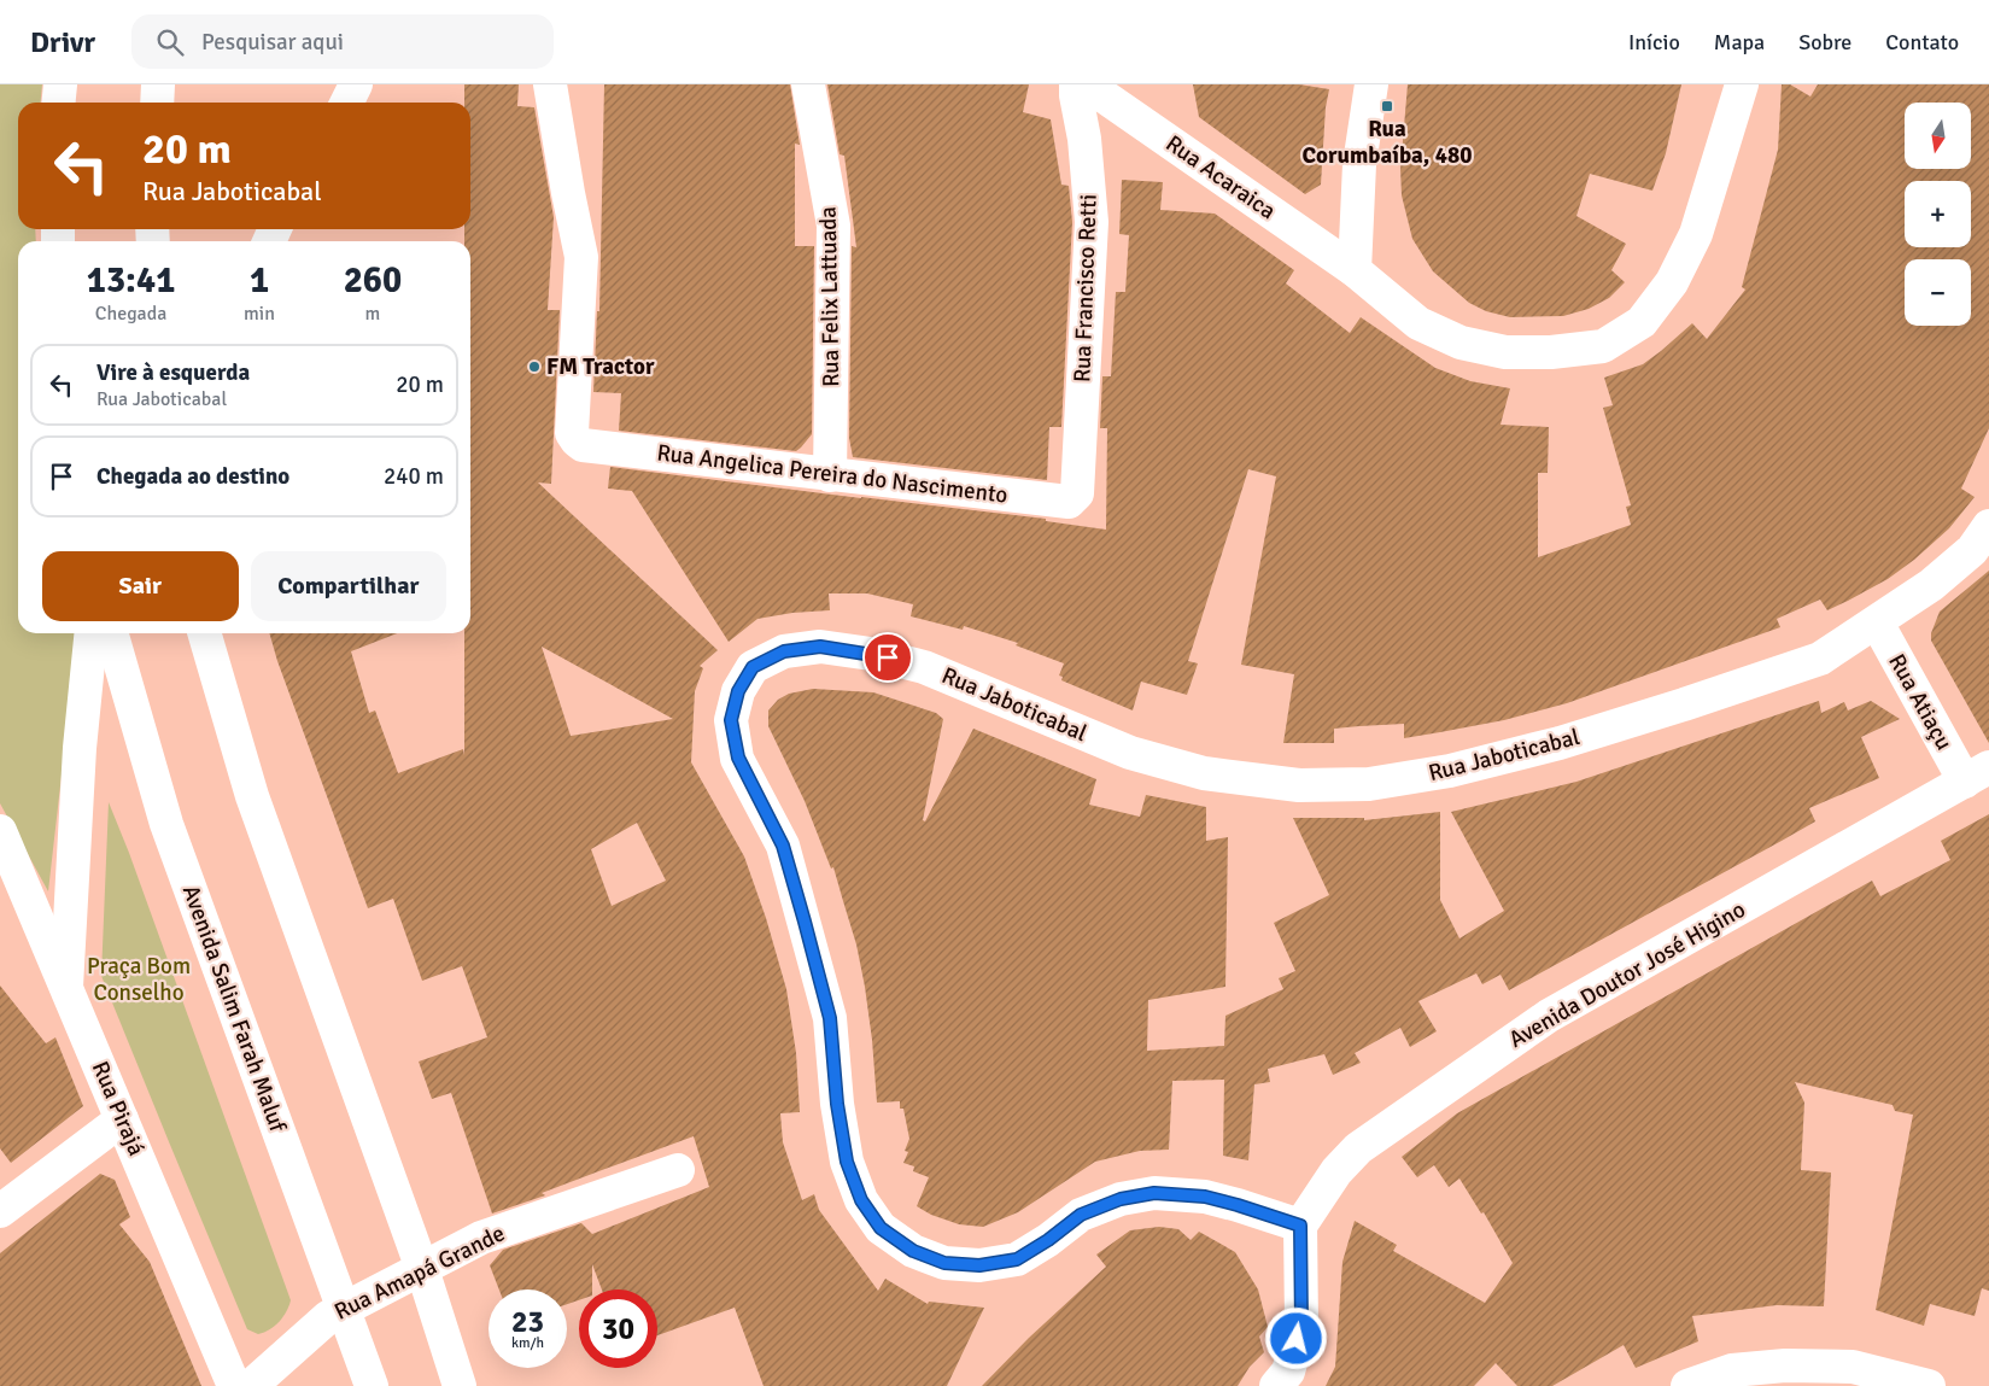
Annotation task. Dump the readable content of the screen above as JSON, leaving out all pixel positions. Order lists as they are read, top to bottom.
{
  "streets": {
    "main road": [
      "Rua Acaraica",
      "Rua Francisco Retti",
      "Rua Felix Lattuada",
      "Rua Angelica Pereira do Nascimento",
      "Rua Atiaçu",
      "Rua Jaboticabal",
      "Avenida Doutor José Higino",
      "Avenida Salim Farah Maluf",
      "Rua Pirajá",
      "Rua Amapá Grande"
    ]
  },
  "crossings": [
    ["Rua Francisco Retti", "Rua Angelica Pereira do Nascimento"],
    ["Rua Felix Lattuada", "Rua Angelica Pereira do Nascimento"],
    ["Rua Atiaçu", "Rua Jaboticabal"],
    ["Rua Atiaçu", "Avenida Doutor José Higino"],
    ["Rua Jaboticabal", "Avenida Doutor José Higino"],
    ["Avenida Salim Farah Maluf", "Rua Amapá Grande"]
  ],
  "parks": ["Praça Bom Conselho"],
  "places": {
    "transit": ["Rua Corumbaíba, 480"],
    "other": ["FM Tractor"]
  },
  "north": "bottom",
  "page": {
    "header": "Drivr",
    "search": "Pesquisar aqui",
    "nav": [
      "Início",
      "Mapa",
      "Sobre",
      "Contato"
    ],
    "map_buttons": ["+", "−"],
    "turn": ["20 m", "Rua Jaboticabal"],
    "eta": [
      "13:41",
      "Chegada",
      "1",
      "min",
      "260",
      "m"
    ],
    "list": [
      {
        "name": "Vire à esquerda",
        "note": "Rua Jaboticabal",
        "value": "20 m"
      },
      {
        "name": "Chegada ao destino",
        "value": "240 m"
      }
    ],
    "buttons": ["Sair", "Compartilhar"],
    "speed": "23 km/h",
    "limit": "30"
  }
}
